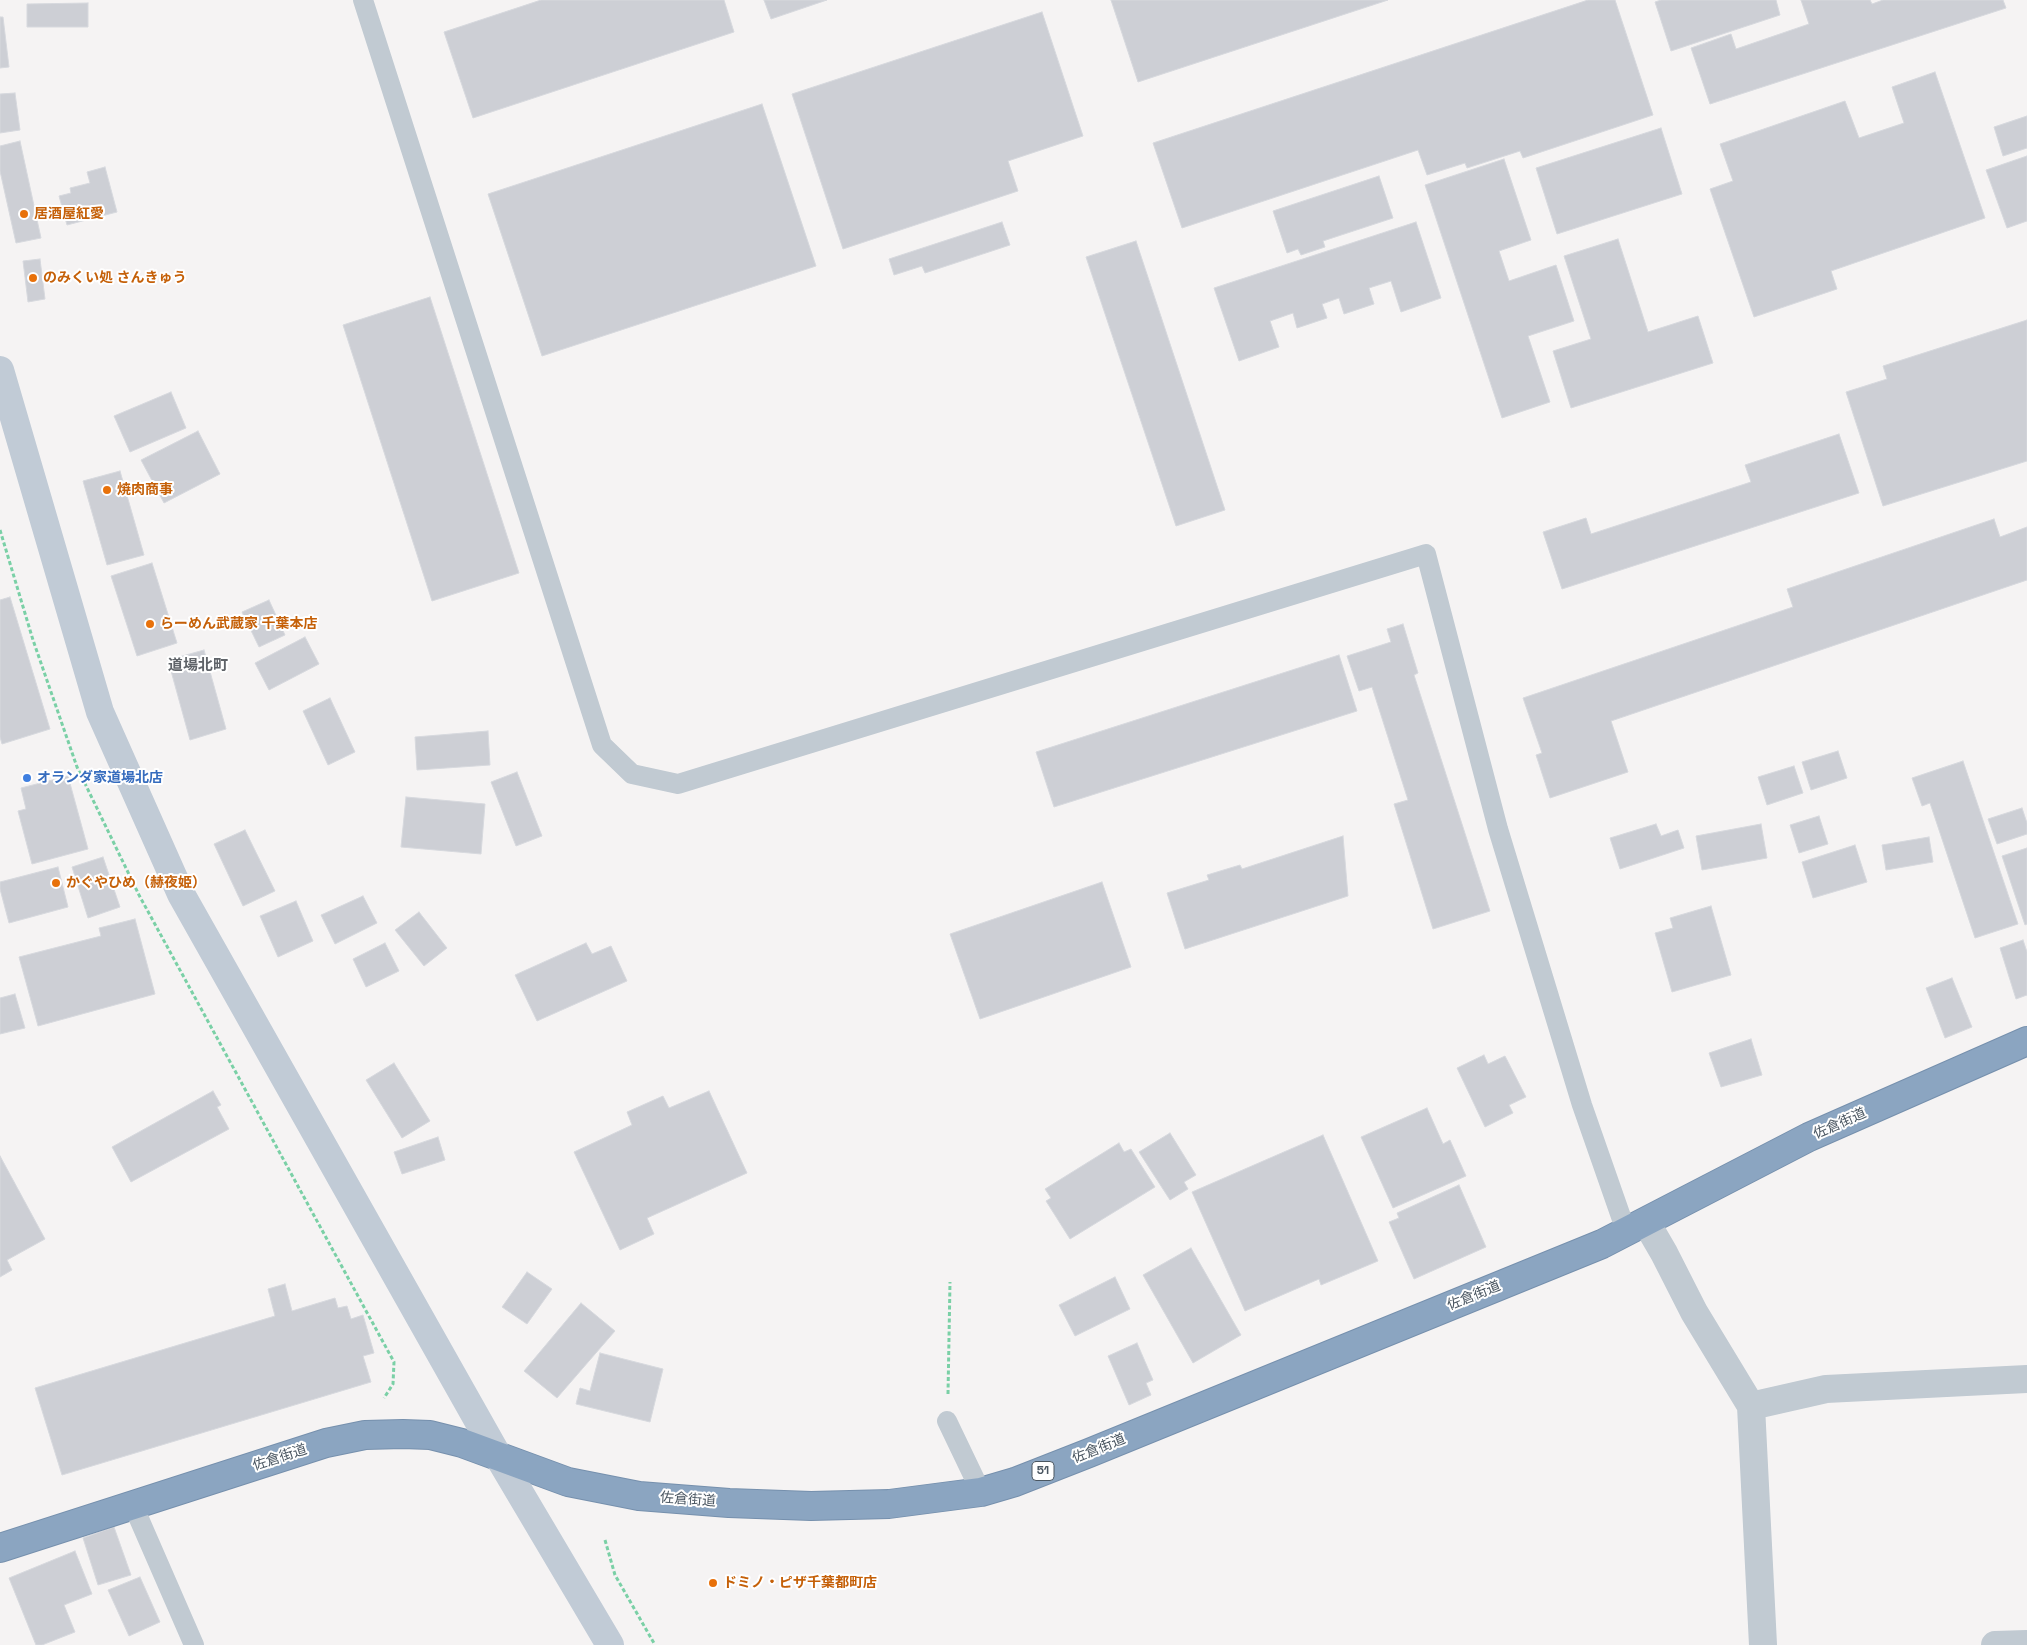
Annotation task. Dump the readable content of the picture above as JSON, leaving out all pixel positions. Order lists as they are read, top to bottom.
{
  "streets": {
    "highway": ["佐倉街道", "51"]
  },
  "districts": ["道場北町"],
  "places": [
    "居酒屋紅愛",
    "のみくい処 さんきゅう",
    "焼肉商事",
    "らーめん武蔵家 千葉本店",
    "オランダ家道場北店",
    "かぐやひめ（赫夜姫）",
    "ドミノ・ピザ千葉都町店"
  ]
}
